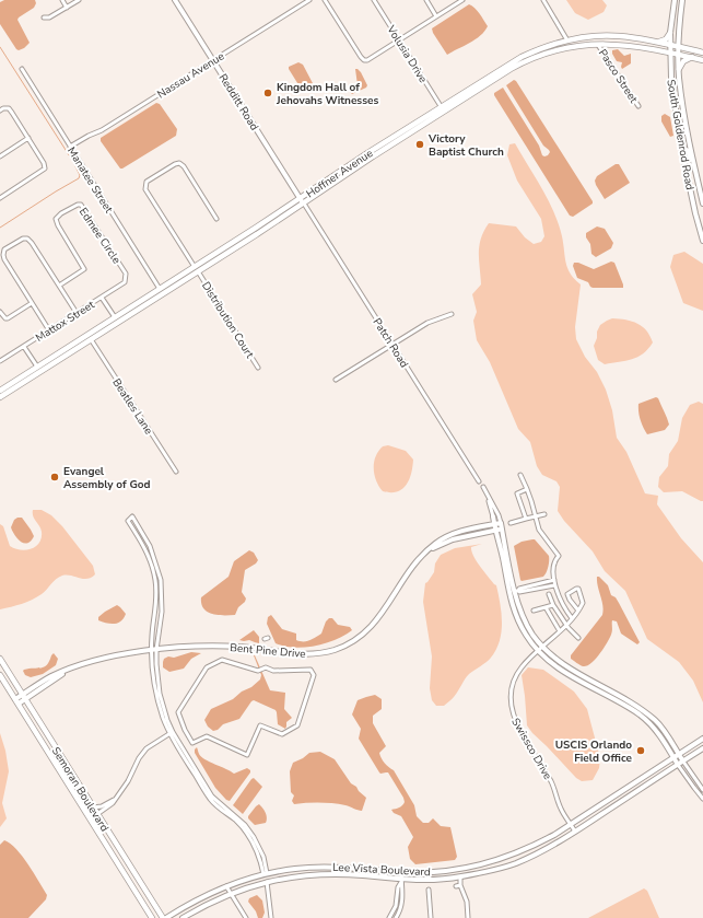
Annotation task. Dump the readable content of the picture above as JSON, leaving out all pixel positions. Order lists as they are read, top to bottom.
{
  "streets": {
    "main road": ["Hoffner Avenue", "Semoran Boulevard"],
    "street": [
      "Volusia Drive",
      "Nassau Avenue",
      "Pasco Street",
      "Redditt Road",
      "South Goldenrod Road",
      "Manatee Street",
      "Edmee Circle",
      "Distribution Court",
      "Mattox Street",
      "Patch Road",
      "Beatles Lane",
      "Bent Pine Drive",
      "Swissco Drive",
      "Lee Vista Boulevard"
    ]
  },
  "crossings": [
    ["Volusia Drive", "Hoffner Avenue"],
    ["Nassau Avenue", "Redditt Road"],
    ["Nassau Avenue", "Manatee Street"],
    ["Pasco Street", "Hoffner Avenue"],
    ["Redditt Road", "Hoffner Avenue"],
    ["Redditt Road", "Patch Road"],
    ["South Goldenrod Road", "Hoffner Avenue"],
    ["Hoffner Avenue", "Manatee Street"],
    ["Hoffner Avenue", "Distribution Court"],
    ["Hoffner Avenue", "Patch Road"],
    ["Hoffner Avenue", "Beatles Lane"],
    ["Edmee Circle", "Mattox Street"],
    ["Bent Pine Drive", "Semoran Boulevard"],
    ["Swissco Drive", "Lee Vista Boulevard"]
  ],
  "places": [
    "Kingdom Hall of Jehovahs Witnesses",
    "Victory Baptist Church",
    "Evangel Assembly of God",
    "USCIS Orlando Field Office"
  ]
}
